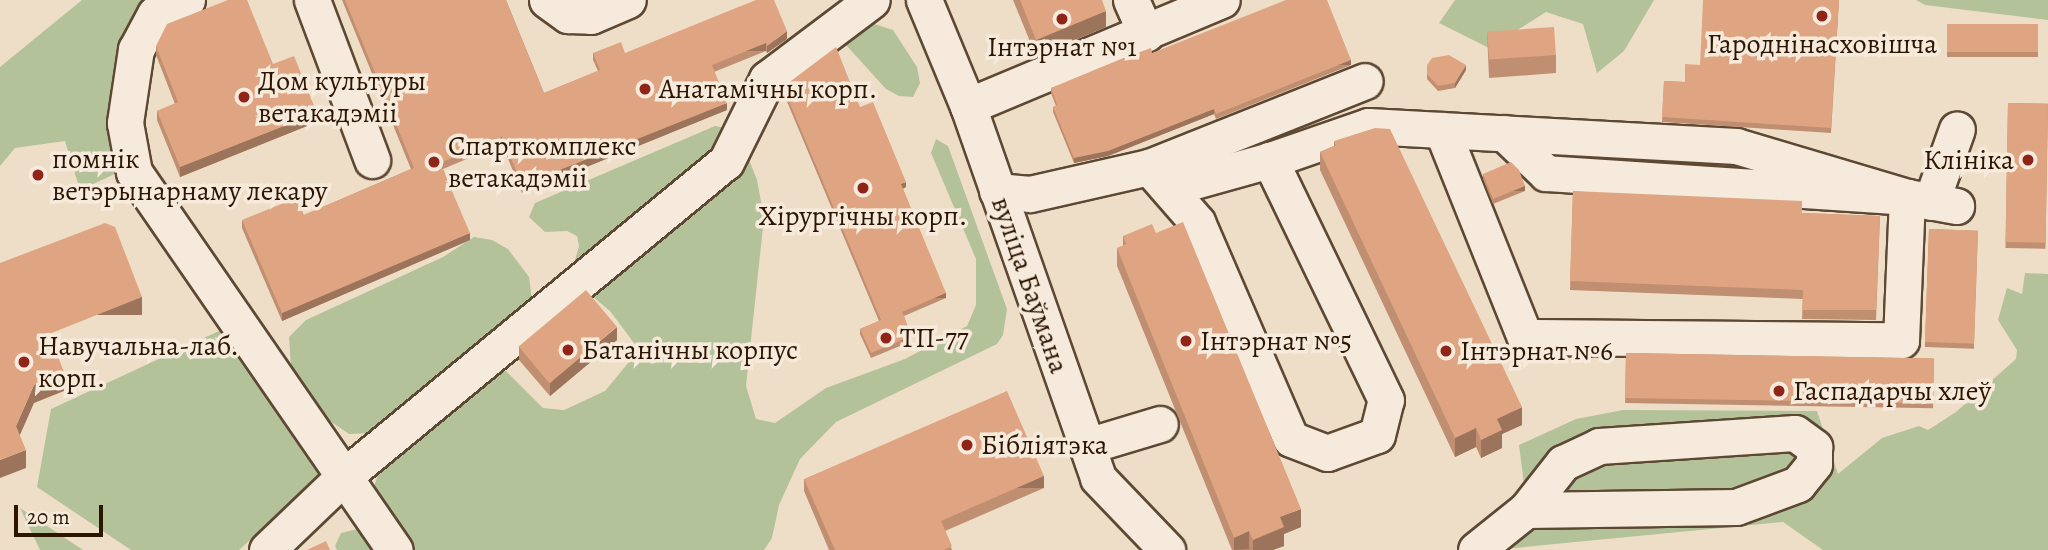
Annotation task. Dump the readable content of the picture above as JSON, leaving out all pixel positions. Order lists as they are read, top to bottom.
{
  "streets": {
    "street": ["вуліца Баўмана"]
  },
  "places": [
    "Гароднінасховішча",
    "Інтэрнат №1",
    "Анатамічны корп.",
    "Дом культуры ветакадэміі",
    "Клініка",
    "Спарткомплекс ветакадэміі",
    "помнік ветэрынарнаму лекару",
    "Хірургічны корп.",
    "ТП-77",
    "Інтэрнат №5",
    "Батанічны корпус",
    "Інтэрнат №6",
    "Навучальна-лаб. корп.",
    "Гаспадарчы хлеў",
    "Бібліятэка"
  ],
  "scale_bar": "20 m"
}
